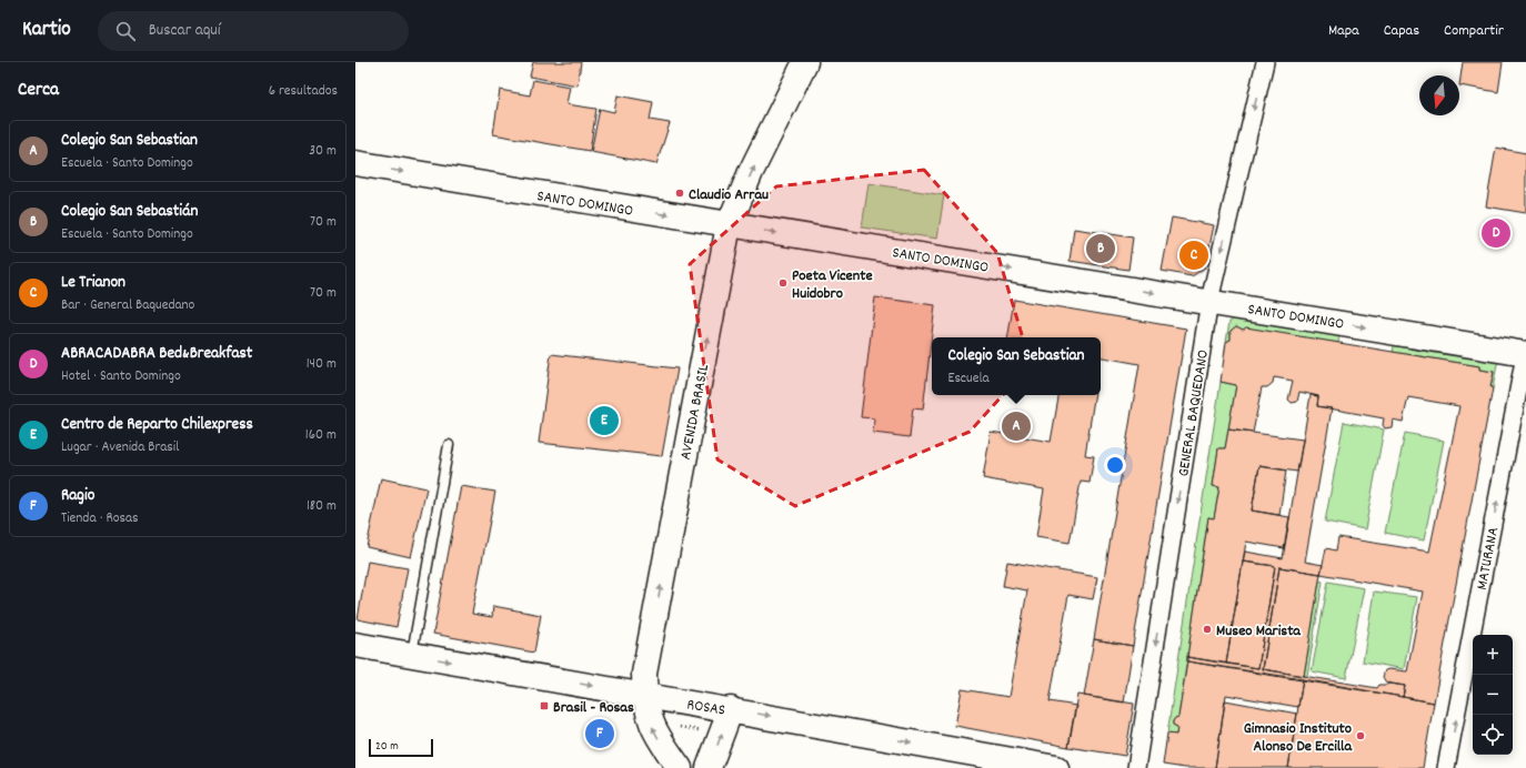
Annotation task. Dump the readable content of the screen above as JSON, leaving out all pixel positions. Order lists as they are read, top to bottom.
{
  "streets": {
    "street": [
      "SANTO DOMINGO",
      "AVENIDA BRASIL",
      "GENERAL BAQUEDANO",
      "MATURANA",
      "ROSAS"
    ]
  },
  "crossings": [
    ["SANTO DOMINGO", "AVENIDA BRASIL"],
    ["SANTO DOMINGO", "GENERAL BAQUEDANO"],
    ["SANTO DOMINGO", "MATURANA"],
    ["AVENIDA BRASIL", "ROSAS"]
  ],
  "one_way": [
    "SANTO DOMINGO",
    "AVENIDA BRASIL",
    "GENERAL BAQUEDANO",
    "MATURANA",
    "ROSAS"
  ],
  "places": {
    "other": [
      "Claudio Arrau",
      "Poeta Vicente Huidobro",
      "Museo Marista",
      "Gimnasio Instituto Alonso De Ercilla"
    ],
    "transit": ["Brasil - Rosas"]
  },
  "scale_bar": "20 m",
  "north": "bottom",
  "page": {
    "header": "Kartio",
    "search": "Buscar aquí",
    "nav": ["Mapa", "Capas", "Compartir"],
    "heading": ["Cerca", "6 resultados"],
    "list": [
      {
        "mark": "A",
        "name": "Colegio San Sebastian",
        "note": "Escuela · Santo Domingo",
        "value": "30 m"
      },
      {
        "mark": "B",
        "name": "Colegio San Sebastián",
        "note": "Escuela · Santo Domingo",
        "value": "70 m"
      },
      {
        "mark": "C",
        "name": "Le Trianon",
        "note": "Bar · General Baquedano",
        "value": "70 m"
      },
      {
        "mark": "D",
        "name": "ABRACADABRA Bed&Breakfast",
        "note": "Hotel · Santo Domingo",
        "value": "140 m"
      },
      {
        "mark": "E",
        "name": "Centro de Reparto Chilexpress",
        "note": "Lugar · Avenida Brasil",
        "value": "160 m"
      },
      {
        "mark": "F",
        "name": "Ragio",
        "note": "Tienda · Rosas",
        "value": "180 m"
      }
    ],
    "pins": [
      "D",
      "B",
      "C",
      "E",
      "A",
      "F"
    ],
    "popup": ["Colegio San Sebastian", "Escuela"],
    "map_buttons": ["+", "−"],
    "scale": "20 m"
  }
}
